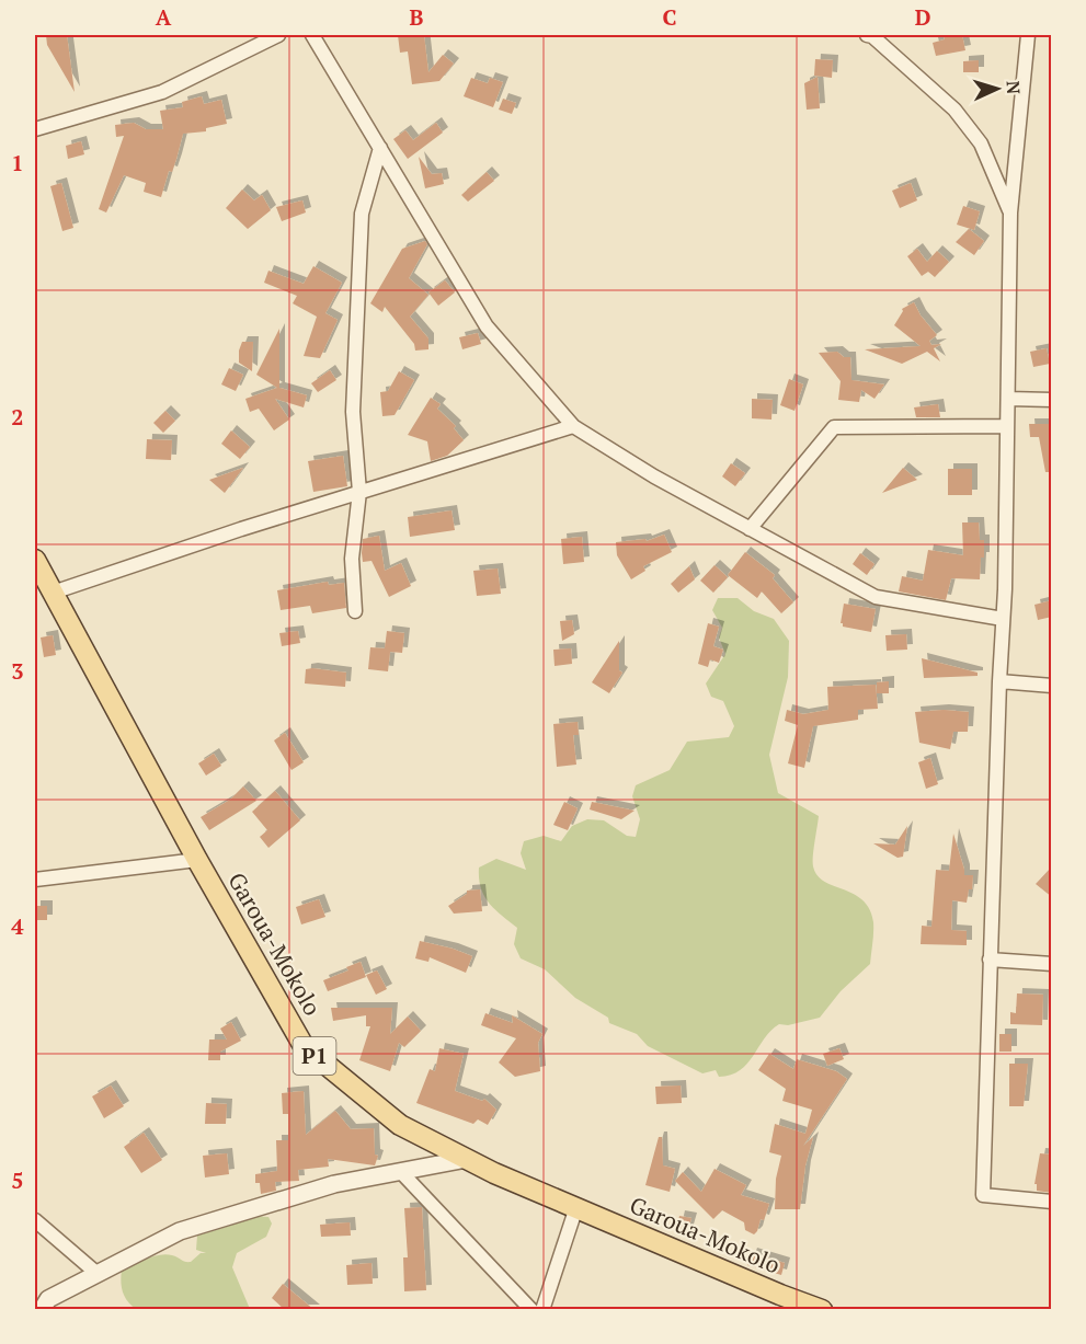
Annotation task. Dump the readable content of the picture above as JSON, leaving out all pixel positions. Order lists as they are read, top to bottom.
{
  "streets": {
    "main road": ["Garoua-Mokolo", "P1"]
  },
  "north": "right",
  "grid": {
    "columns": [
      "A",
      "B",
      "C",
      "D"
    ],
    "rows": [
      "1",
      "2",
      "3",
      "4",
      "5"
    ]
  }
}
